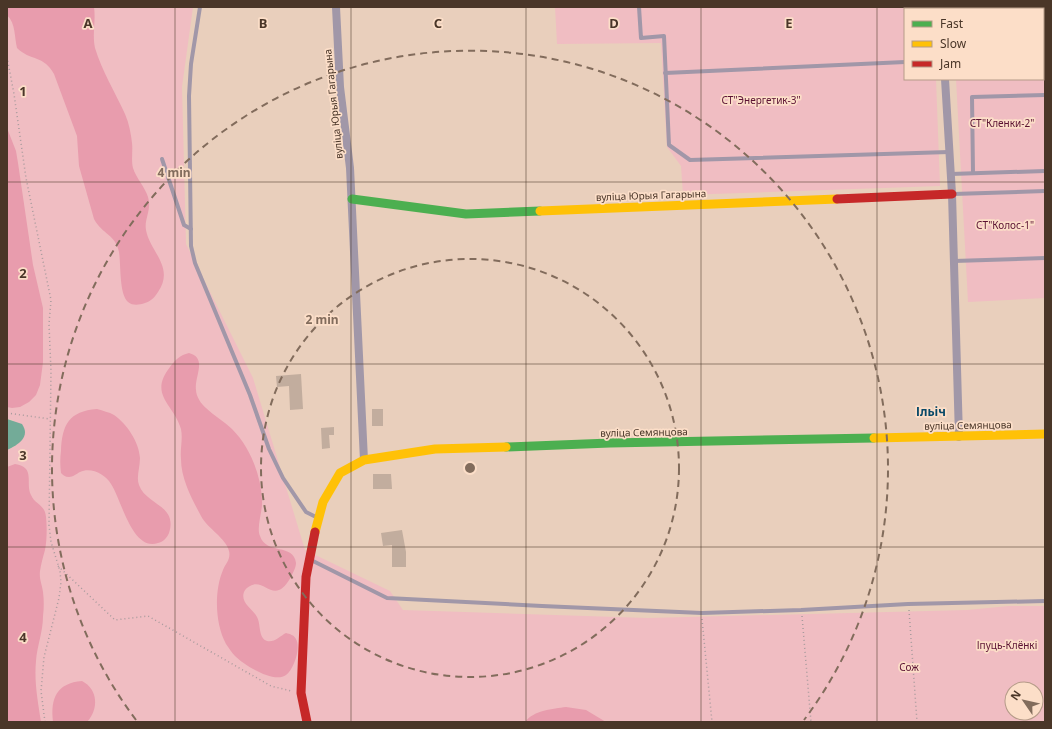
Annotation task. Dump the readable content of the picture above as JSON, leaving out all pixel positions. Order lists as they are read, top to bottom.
{
  "streets": {
    "street": ["вуліца Юрыя Гагарына", "вуліца Семянцова"]
  },
  "crossings": [
    ["вуліца Юрыя Гагарына", "вуліца Семянцова"]
  ],
  "districts": ["Ільіч"],
  "parks": [
    "СТ\"Энергетик-3\"",
    "СТ\"Кленки-2\"",
    "СТ\"Колос-1\"",
    "Іпуць-Клёнкі",
    "Сож"
  ],
  "legend": ["Fast", "Slow", "Jam"],
  "north": "top left",
  "grid": {
    "columns": [
      "A",
      "B",
      "C",
      "D",
      "E"
    ],
    "rows": [
      "1",
      "2",
      "3",
      "4"
    ]
  },
  "rings": ["4 min", "2 min"]
}
